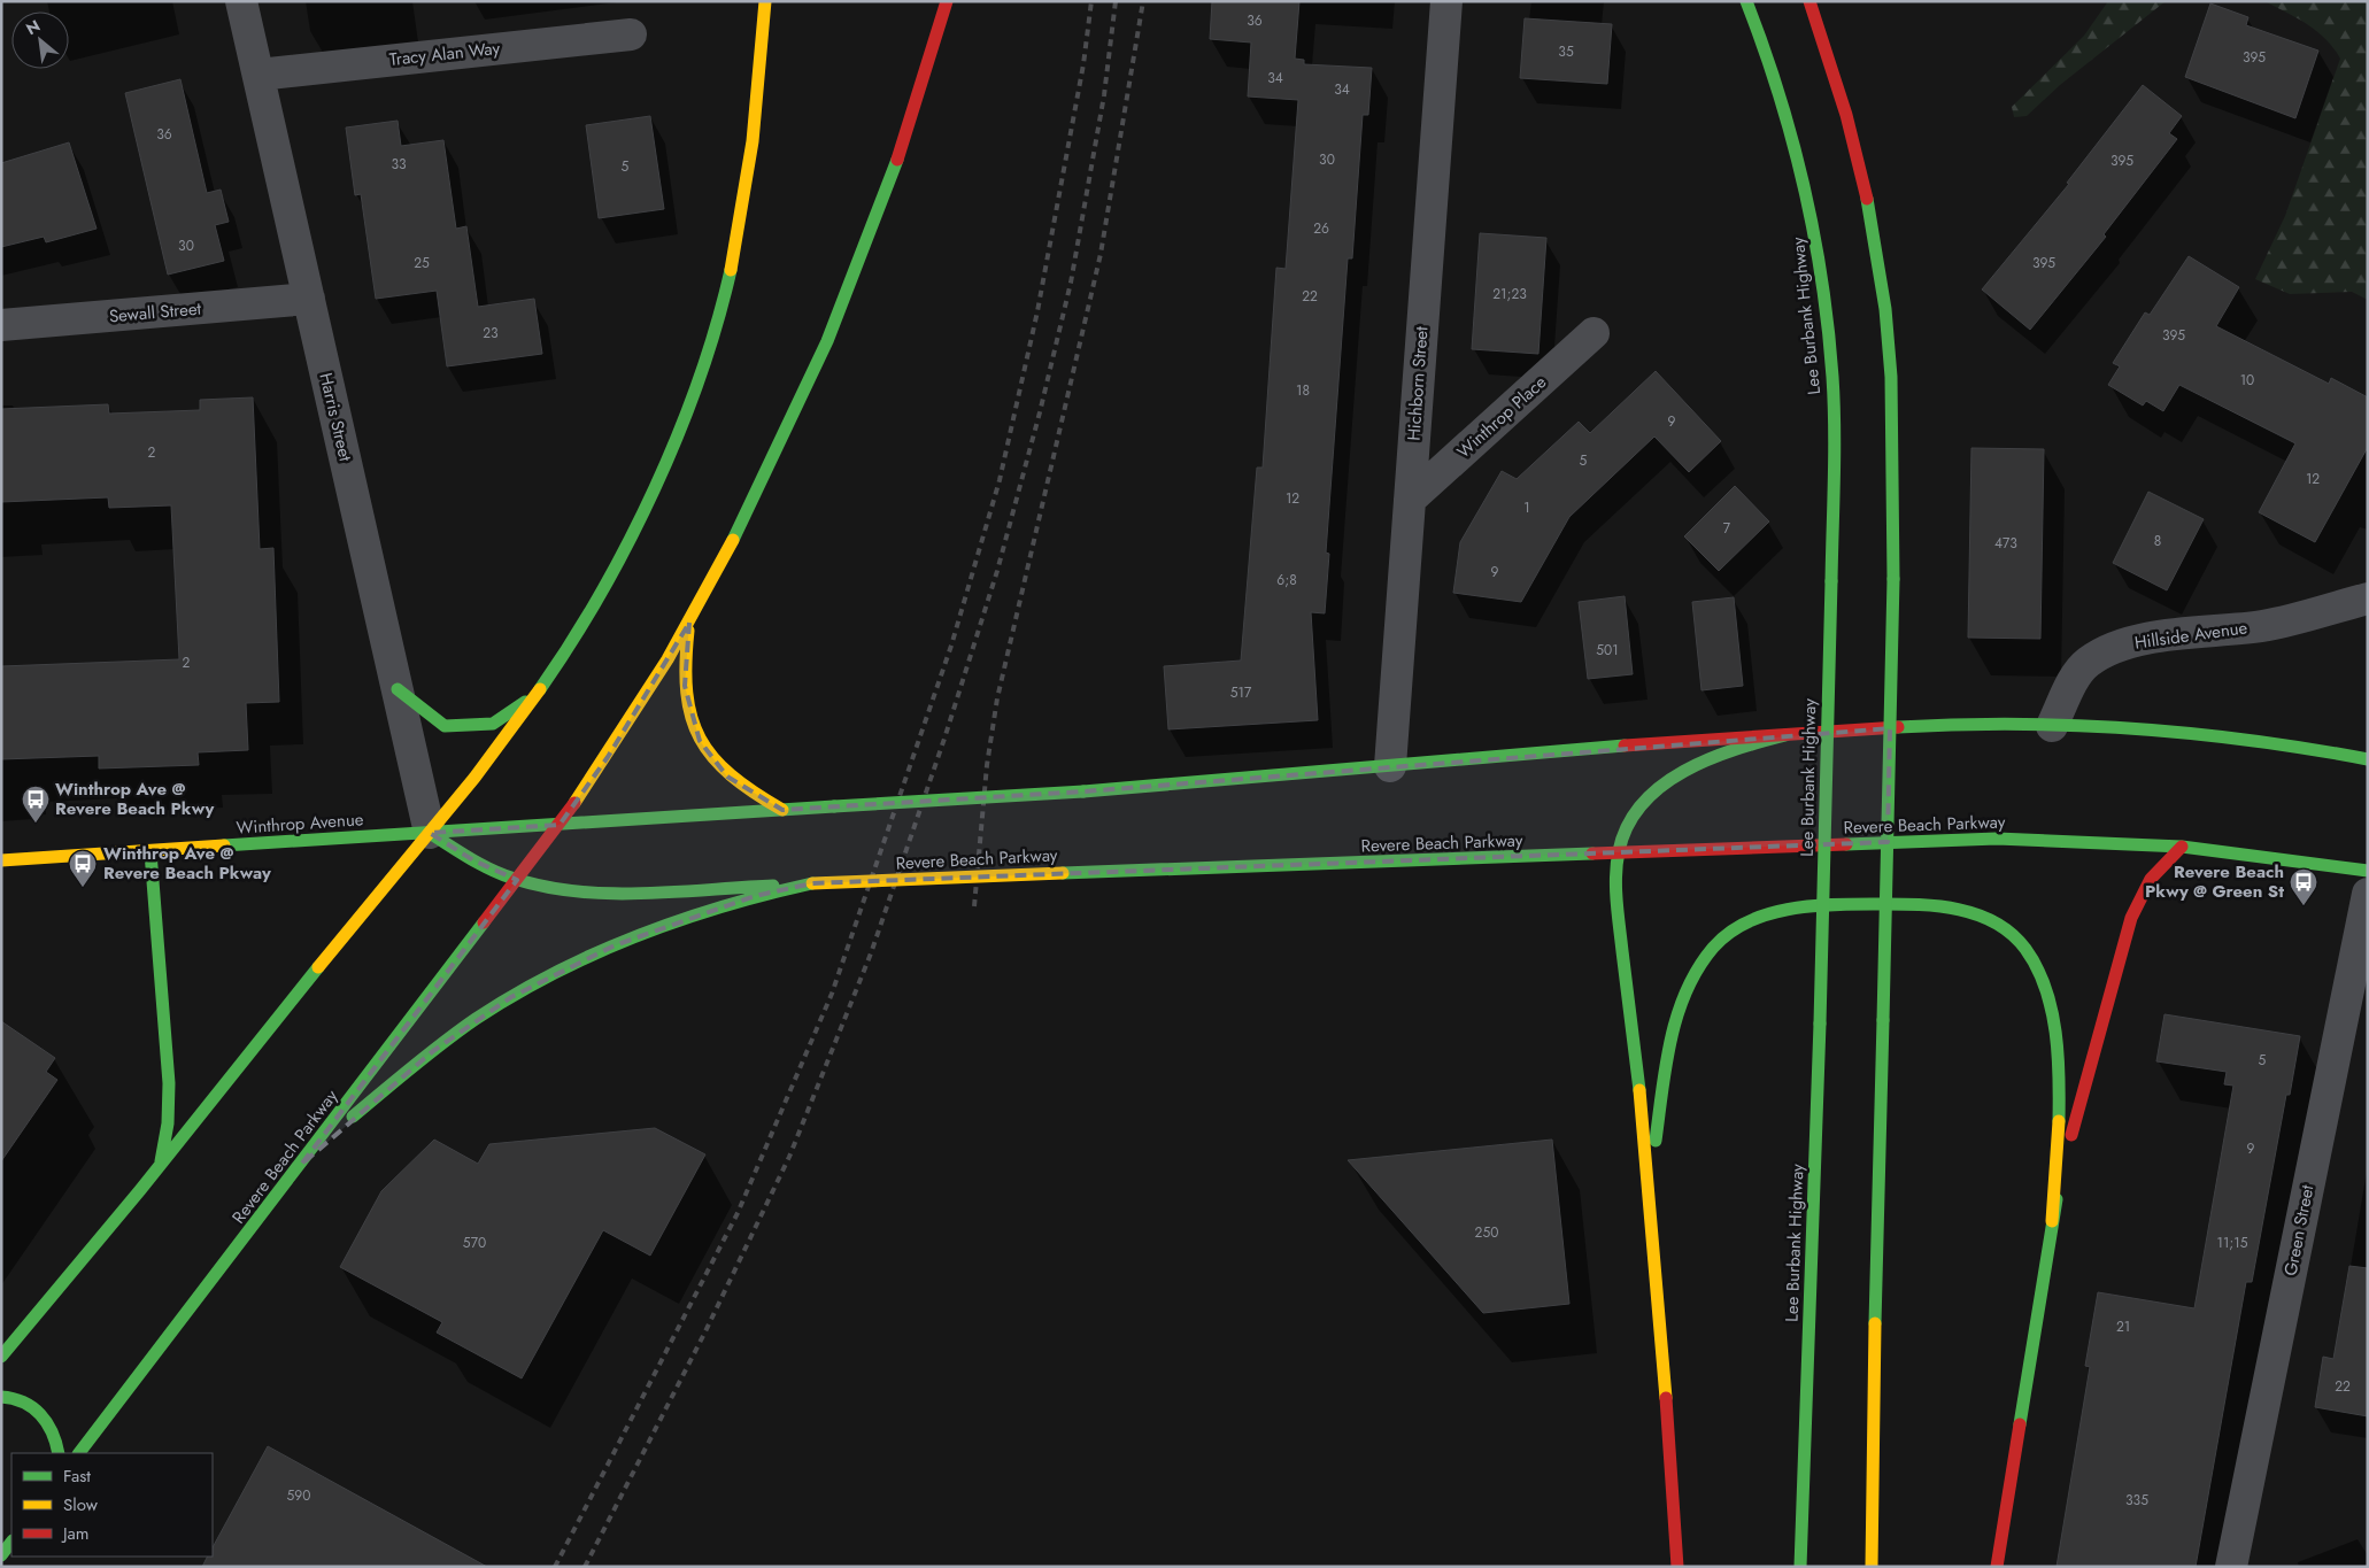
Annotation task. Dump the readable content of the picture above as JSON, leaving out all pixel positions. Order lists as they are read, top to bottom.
{
  "streets": {
    "main road": ["Lee Burbank Highway", "Winthrop Avenue", "Revere Beach Parkway"],
    "street": [
      "Tracy Alan Way",
      "Sewall Street",
      "Hichborn Street",
      "Harris Street",
      "Winthrop Place",
      "Hillside Avenue",
      "Green Street"
    ]
  },
  "crossings": [
    ["Tracy Alan Way", "Harris Street"],
    ["Sewall Street", "Harris Street"],
    ["Hichborn Street", "Winthrop Place"],
    ["Harris Street", "Winthrop Avenue"],
    ["Harris Street", "Revere Beach Parkway"],
    ["Winthrop Avenue", "Revere Beach Parkway"]
  ],
  "places": {
    "bus stop": ["Winthrop Ave @ Revere Beach Pkwy", "Winthrop Ave @ Revere Beach Pkway", "Revere Beach Pkwy @ Green St"]
  },
  "house_numbers": [
    "36",
    "35",
    "395",
    "34",
    "34",
    "36",
    "30",
    "395",
    "33",
    "5",
    "26",
    "30",
    "25",
    "395",
    "21;23",
    "22",
    "23",
    "395",
    "10",
    "18",
    "9",
    "2",
    "5",
    "12",
    "12",
    "1",
    "7",
    "8",
    "473",
    "9",
    "6;8",
    "501",
    "2",
    "517",
    "5",
    "9",
    "250",
    "570",
    "11;15",
    "21",
    "22",
    "590",
    "335"
  ],
  "legend": ["Fast", "Slow", "Jam"],
  "north": "top left"
}
